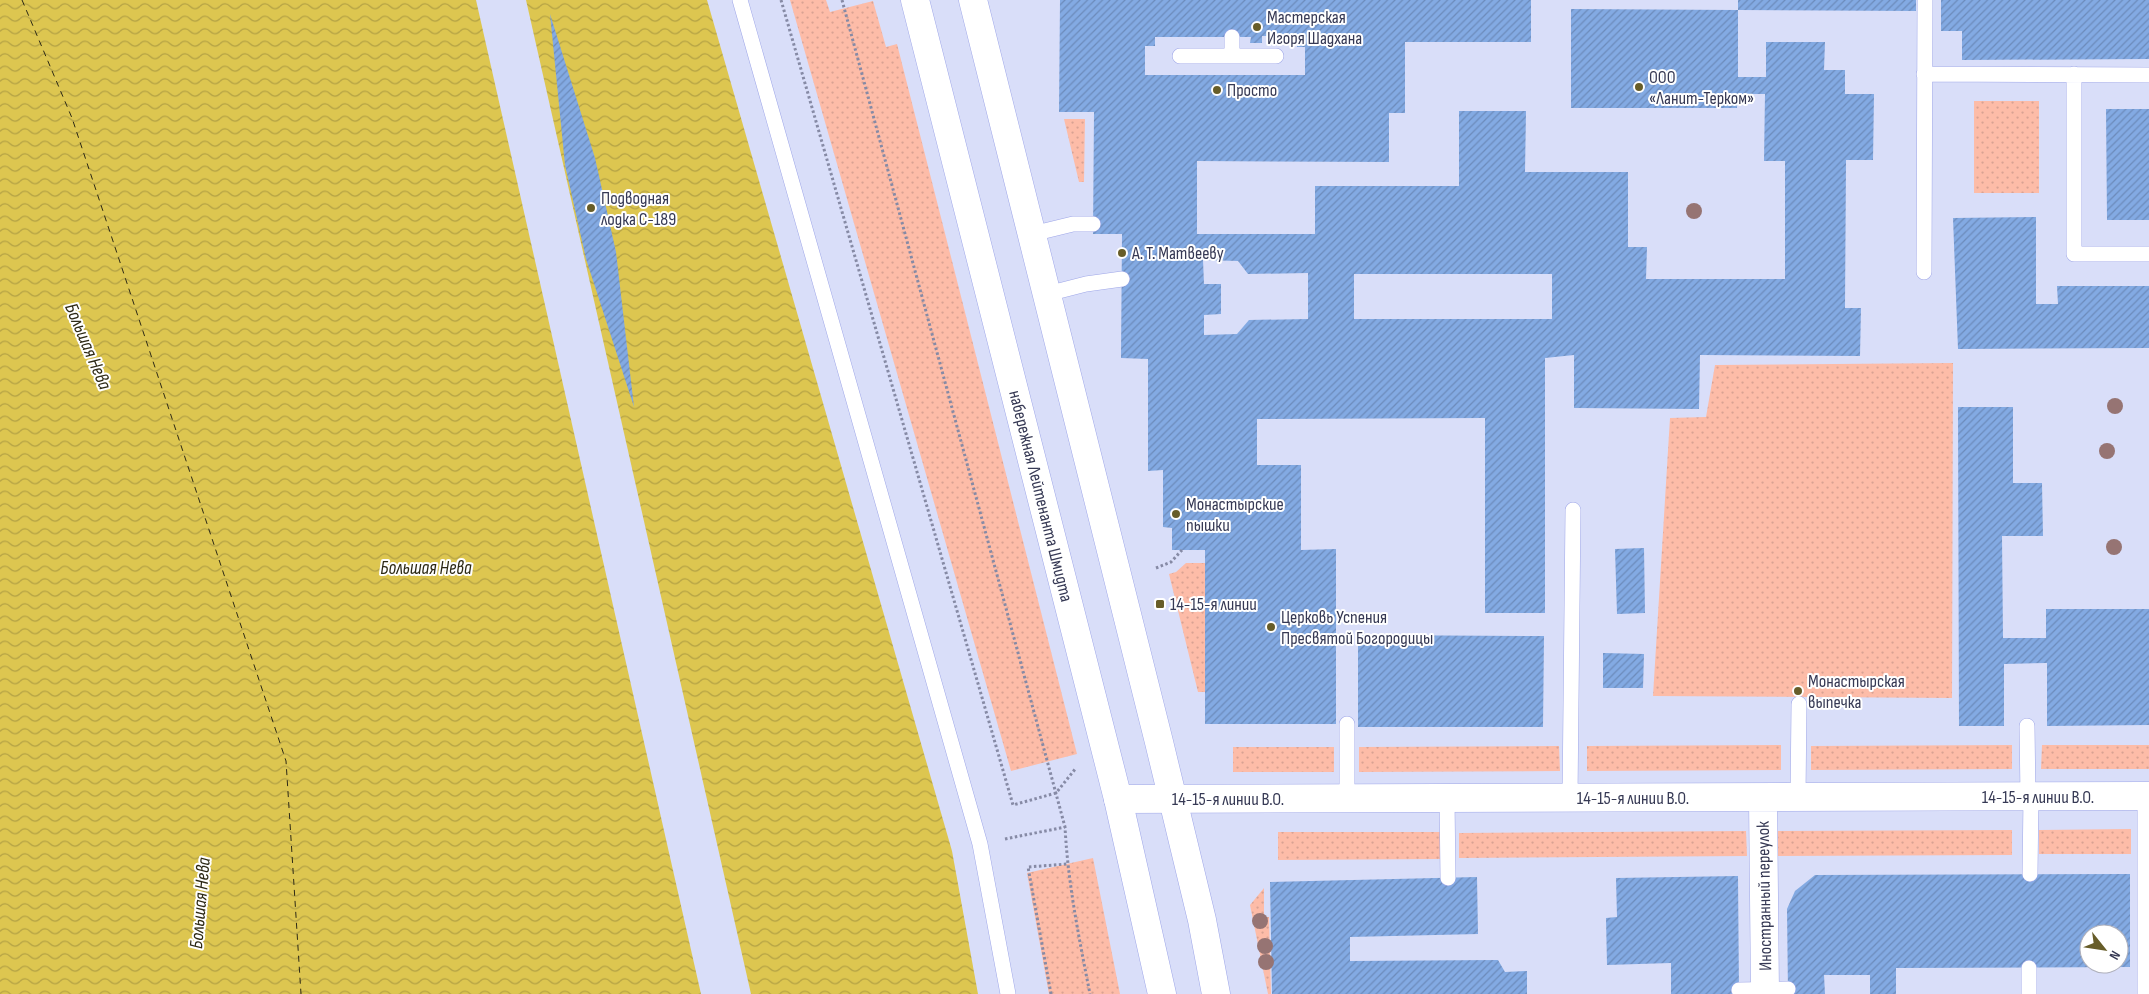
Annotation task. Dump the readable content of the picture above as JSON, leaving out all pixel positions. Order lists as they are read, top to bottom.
{
  "streets": {
    "street": ["набережная Лейтенанта Шмидта", "14-15-я линии В.О.", "Иностранный переулок"]
  },
  "crossings": [
    ["набережная Лейтенанта Шмидта", "14-15-я линии В.О."],
    ["14-15-я линии В.О.", "Иностранный переулок"]
  ],
  "water": ["Большая Нева"],
  "places": {
    "other": [
      "Мастерская Игоря Шадхана",
      "ООО «Ланит-Терком»",
      "Просто",
      "Подводная лодка С-189",
      "А. Т. Матвееву",
      "Монастырские пышки",
      "Церковь Успения Пресвятой Богородицы",
      "Монастырская выпечка"
    ],
    "transit": ["14-15-я линии"]
  },
  "north": "bottom right"
}
